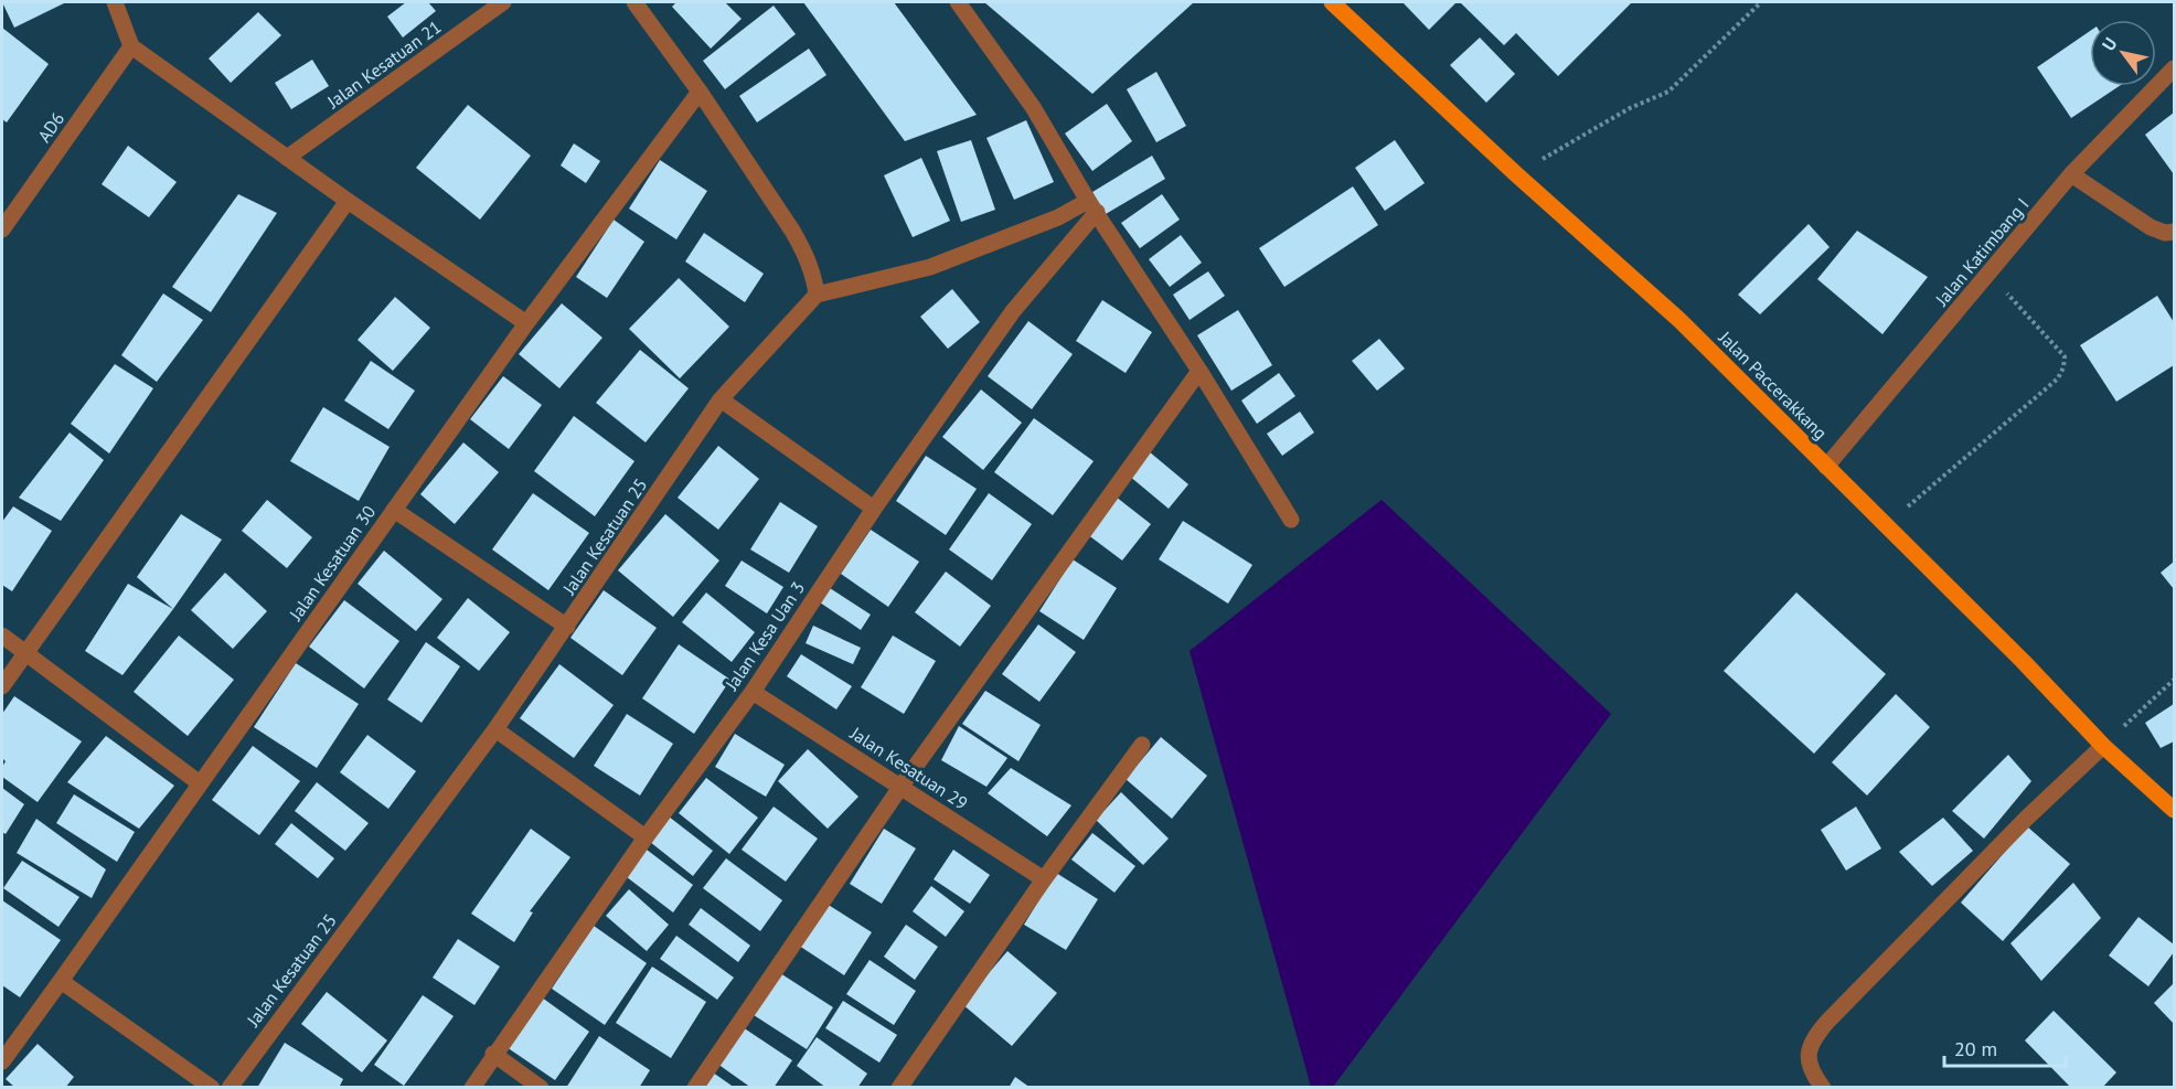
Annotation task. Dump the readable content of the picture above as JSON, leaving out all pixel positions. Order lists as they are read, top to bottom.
{
  "streets": {
    "main road": ["Jalan Paccerakkang"],
    "street": [
      "Jalan Kesatuan 21",
      "AD6",
      "Jalan Katimbang I",
      "Jalan Kesatuan 25",
      "Jalan Kesatuan 30",
      "Jalan Kesa Uan 3",
      "Jalan Kesatuan 29"
    ]
  },
  "crossings": [
    ["Jalan Katimbang I", "Jalan Paccerakkang"],
    ["Jalan Kesa Uan 3", "Jalan Kesatuan 29"]
  ],
  "scale_bar": "20 m",
  "north": "top left"
}
